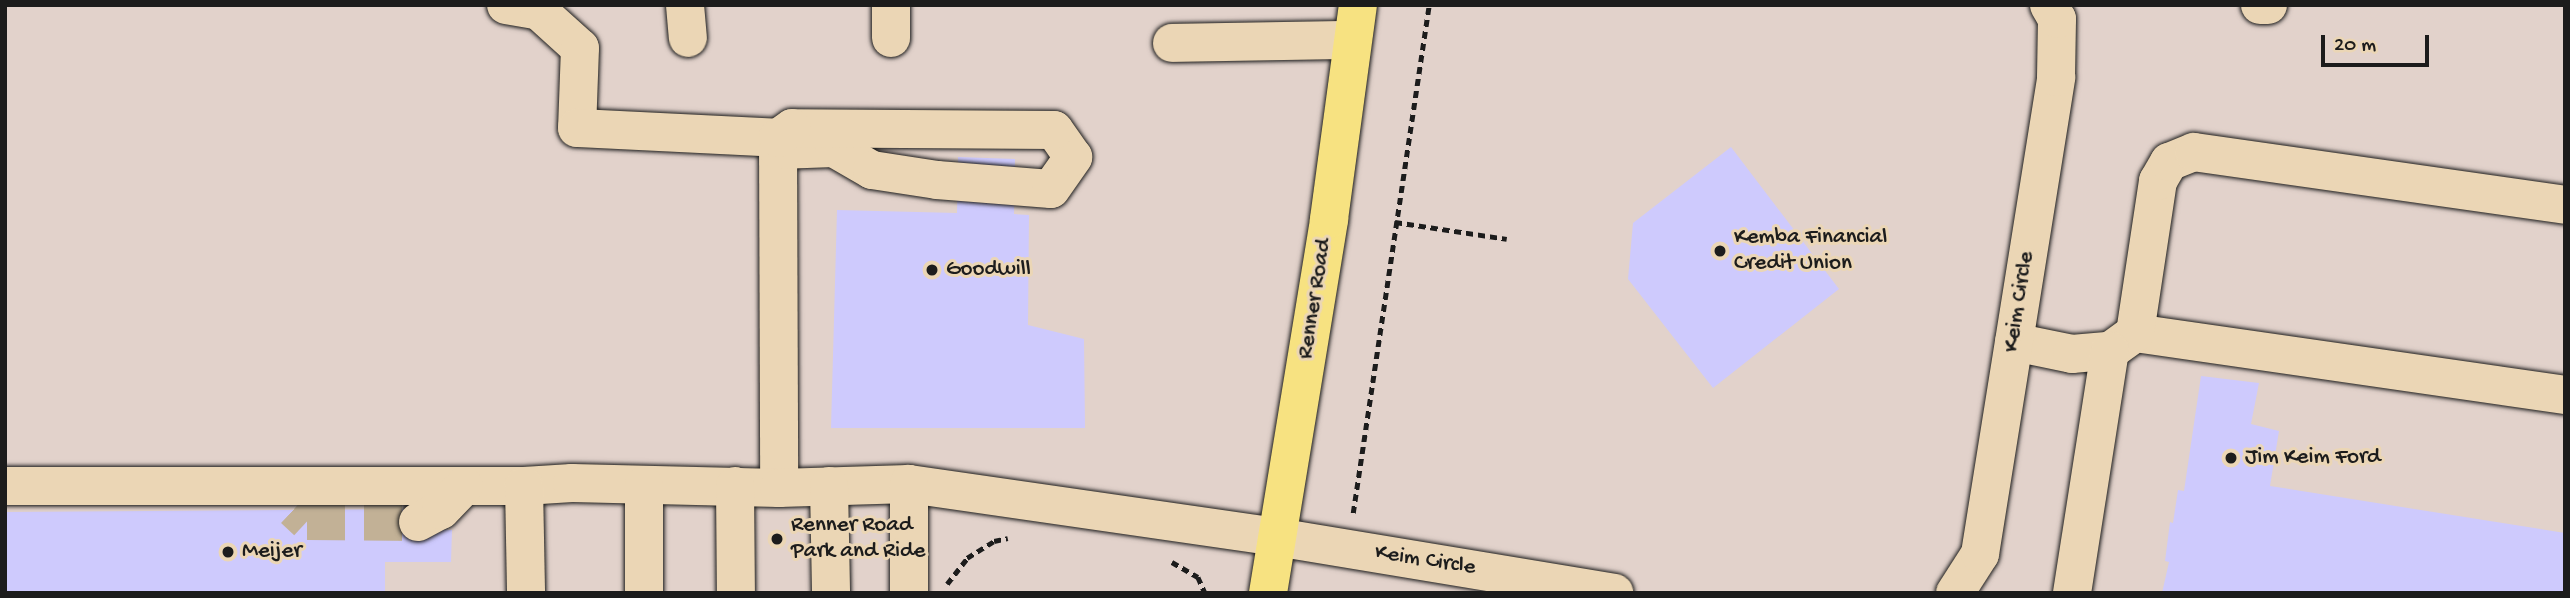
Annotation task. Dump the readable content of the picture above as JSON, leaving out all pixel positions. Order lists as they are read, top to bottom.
{
  "streets": {
    "main road": ["Renner Road"],
    "street": ["Keim Circle"]
  },
  "crossings": [
    ["Renner Road", "Keim Circle"]
  ],
  "places": [
    "Kemba Financial Credit Union",
    "Goodwill",
    "Jim Keim Ford",
    "Renner Road Park and Ride",
    "Meijer"
  ],
  "scale_bar": "20 m"
}
